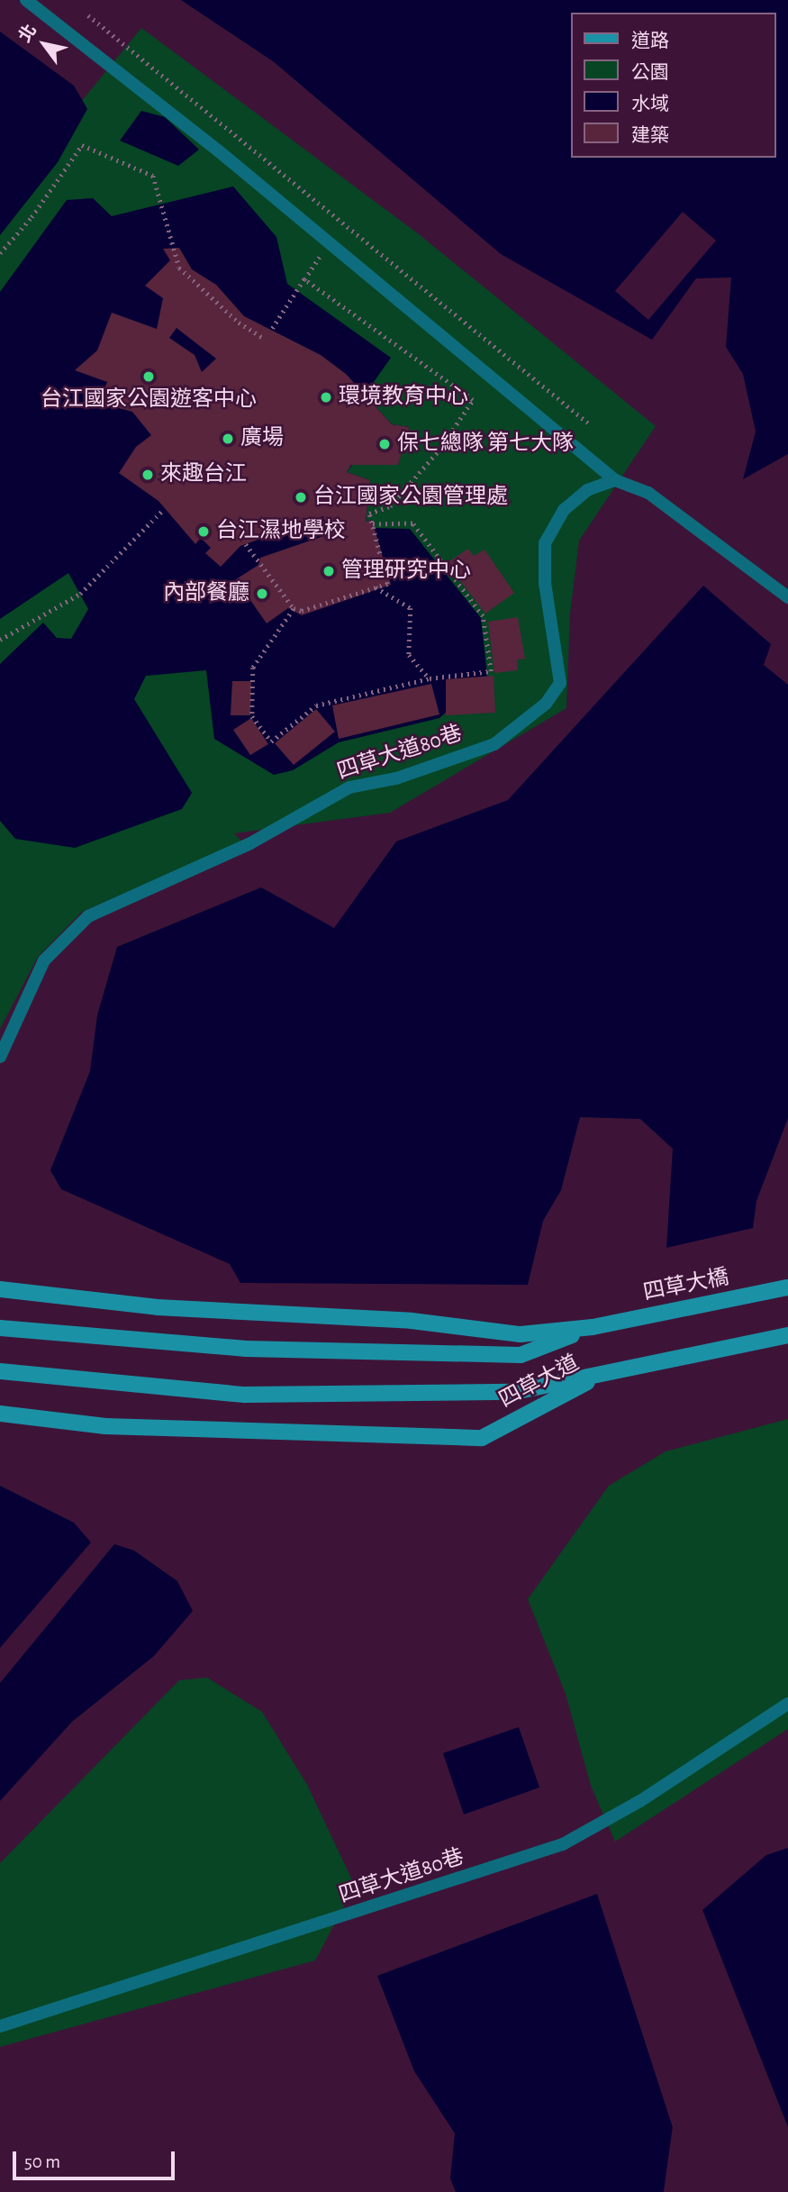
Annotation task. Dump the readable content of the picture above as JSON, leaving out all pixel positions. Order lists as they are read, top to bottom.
{
  "streets": {
    "street": ["四草大橋", "四草大道"],
    "lane": ["四草大道80巷"]
  },
  "crossings": [
    ["四草大橋", "四草大道"]
  ],
  "places": [
    "台江國家公園遊客中心",
    "環境教育中心",
    "廣場",
    "保七總隊 第七大隊",
    "來趣台江",
    "台江國家公園管理處",
    "台江濕地學校",
    "管理研究中心",
    "內部餐廳"
  ],
  "legend": [
    "道路",
    "公園",
    "水域",
    "建築"
  ],
  "scale_bar": "50 m",
  "north": "top left"
}
